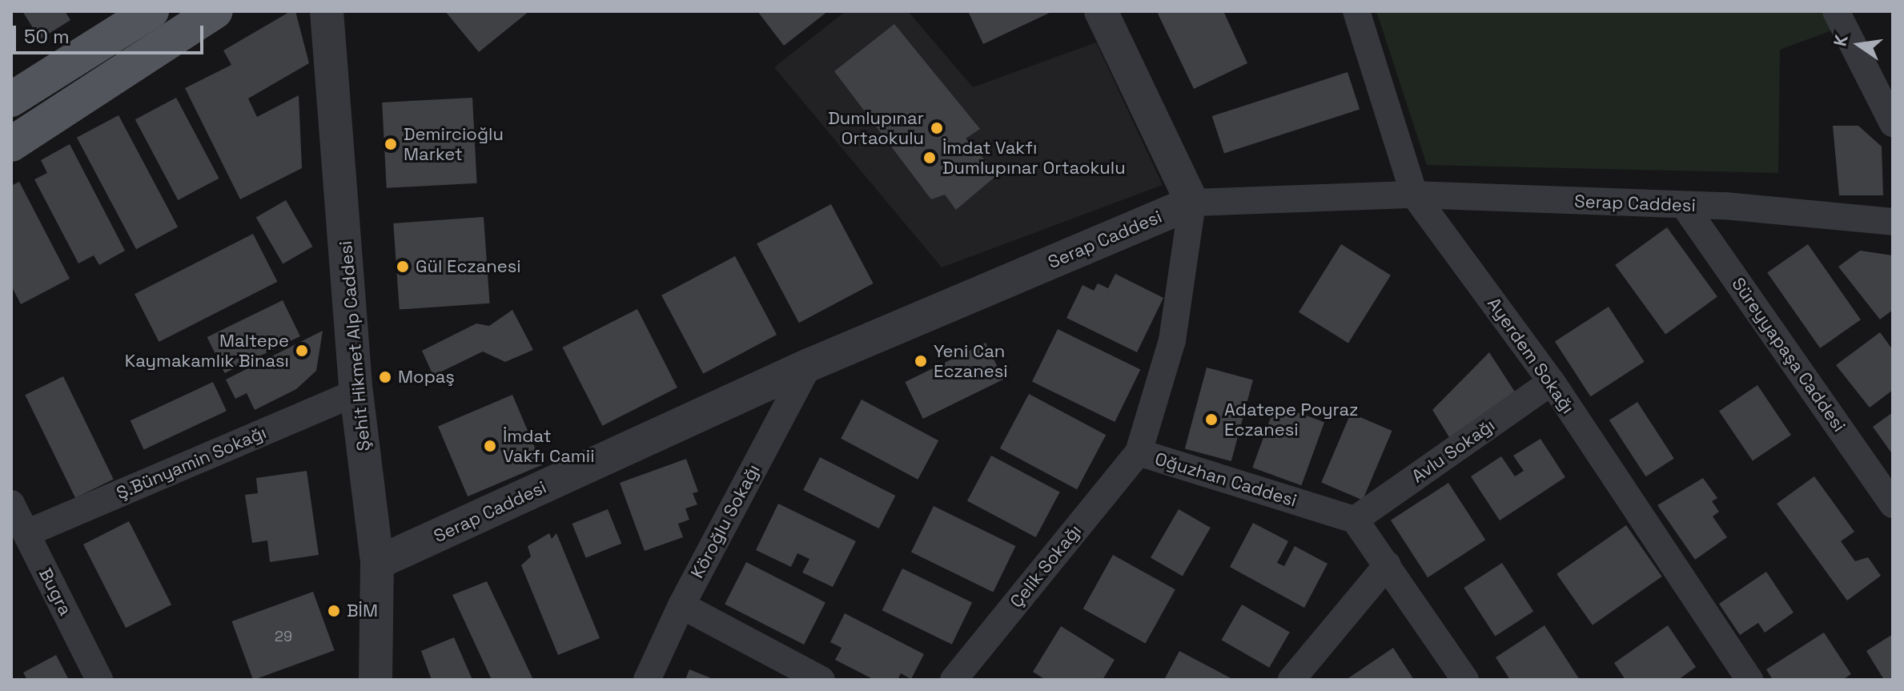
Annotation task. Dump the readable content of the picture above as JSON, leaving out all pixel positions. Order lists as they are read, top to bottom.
{
  "streets": {
    "street": [
      "Serap Caddesi",
      "Şehit Hikmet Alp Caddesi",
      "Süreyyapaşa Caddesi",
      "Ayerdem Sokağı",
      "Avlu Sokağı",
      "Ş.Bünyamin Sokağı",
      "Oğuzhan Caddesi",
      "Köroğlu Sokağı",
      "Çelik Sokağı",
      "Bugra"
    ]
  },
  "crossings": [
    ["Serap Caddesi", "Şehit Hikmet Alp Caddesi"],
    ["Serap Caddesi", "Süreyyapaşa Caddesi"],
    ["Serap Caddesi", "Ayerdem Sokağı"],
    ["Serap Caddesi", "Oğuzhan Caddesi"],
    ["Serap Caddesi", "Köroğlu Sokağı"],
    ["Şehit Hikmet Alp Caddesi", "Ş.Bünyamin Sokağı"],
    ["Ayerdem Sokağı", "Avlu Sokağı"],
    ["Avlu Sokağı", "Oğuzhan Caddesi"],
    ["Ş.Bünyamin Sokağı", "Bugra"],
    ["Oğuzhan Caddesi", "Çelik Sokağı"]
  ],
  "places": [
    "Dumlupınar Ortaokulu",
    "Demircioğlu Market",
    "İmdat Vakfı Dumlupınar Ortaokulu",
    "Gül Eczanesi",
    "Maltepe Kaymakamlık Binası",
    "Yeni Can Eczanesi",
    "Mopaş",
    "Adatepe Poyraz Eczanesi",
    "İmdat Vakfı Camii",
    "BİM"
  ],
  "house_numbers": ["29"],
  "scale_bar": "50 m",
  "north": "left"
}
